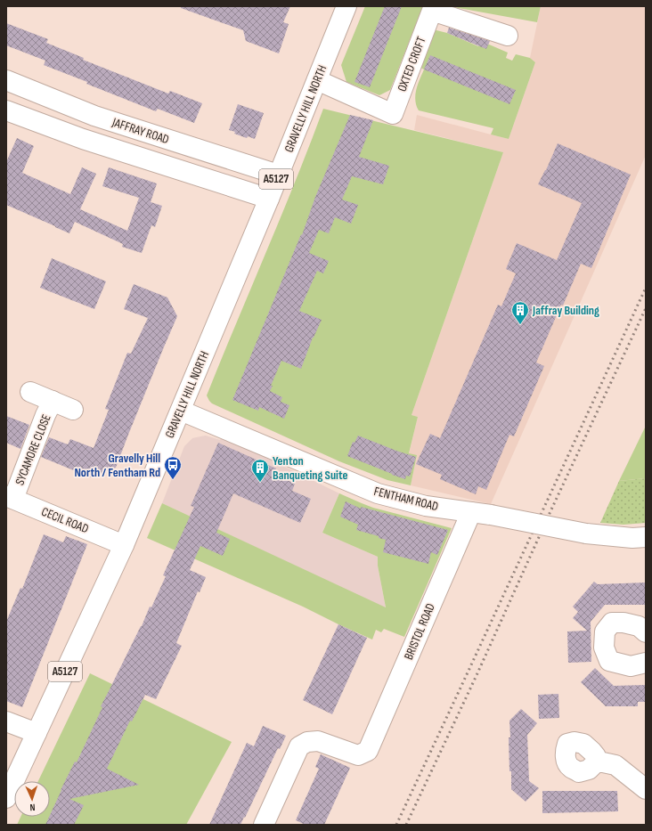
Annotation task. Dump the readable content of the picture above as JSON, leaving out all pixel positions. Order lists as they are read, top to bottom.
{
  "streets": {
    "street": [
      "OXTED CROFT",
      "GRAVELLY HILL NORTH",
      "JAFFRAY ROAD",
      "A5127",
      "SYCAMORE CLOSE",
      "FENTHAM ROAD",
      "CECIL ROAD",
      "BRISTOL ROAD"
    ]
  },
  "crossings": [
    ["OXTED CROFT", "GRAVELLY HILL NORTH"],
    ["GRAVELLY HILL NORTH", "JAFFRAY ROAD"],
    ["GRAVELLY HILL NORTH", "FENTHAM ROAD"],
    ["GRAVELLY HILL NORTH", "CECIL ROAD"],
    ["SYCAMORE CLOSE", "CECIL ROAD"],
    ["FENTHAM ROAD", "BRISTOL ROAD"]
  ],
  "places": {
    "building": ["Jaffray Building", "Yenton Banqueting Suite"],
    "bus stop": ["Gravelly Hill North / Fentham Rd"]
  },
  "north": "bottom"
}
